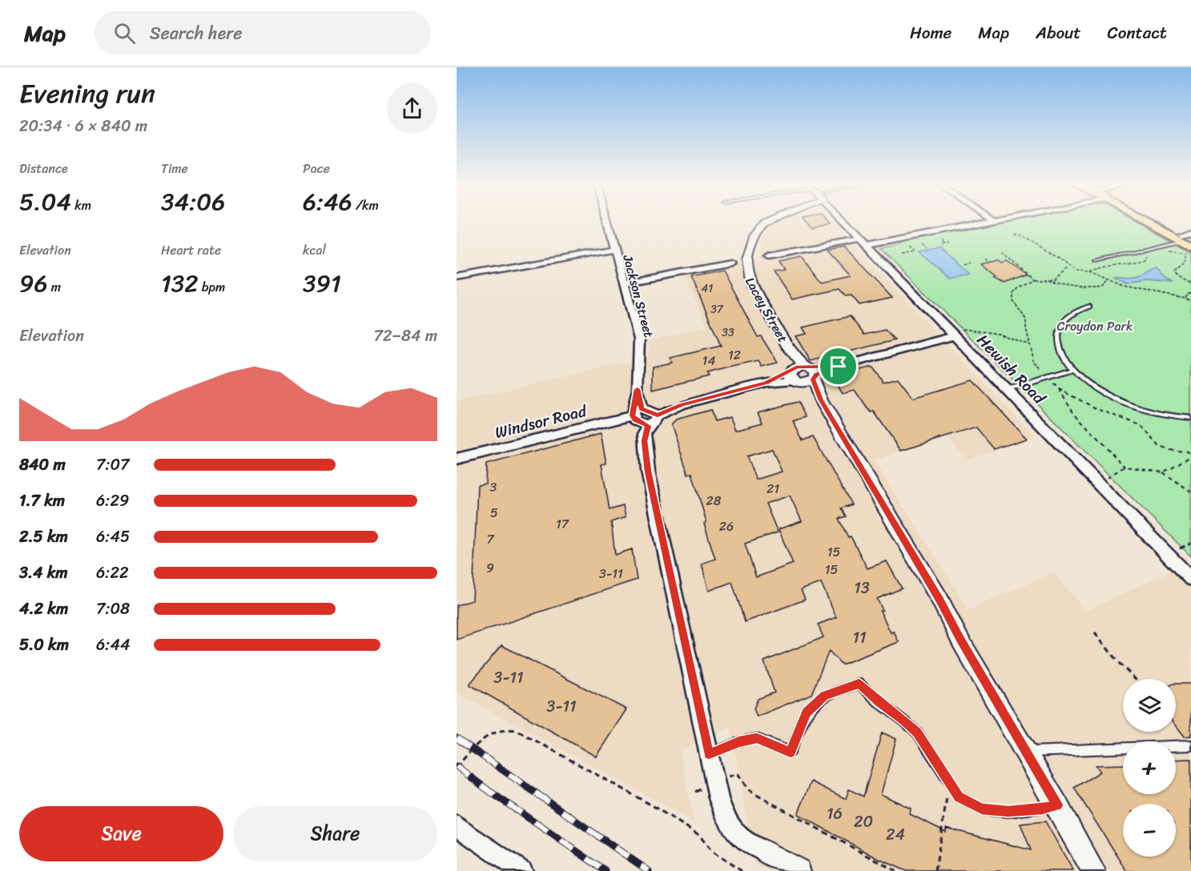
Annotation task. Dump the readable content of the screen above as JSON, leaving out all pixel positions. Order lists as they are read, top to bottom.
{
  "streets": {
    "street": [
      "Jackson Street",
      "Lacey Street",
      "Hewish Road",
      "Windsor Road"
    ]
  },
  "parks": ["Croydon Park"],
  "house_numbers": [
    "41",
    "37",
    "33",
    "12",
    "14",
    "3",
    "21",
    "28",
    "5",
    "17",
    "26",
    "7",
    "15",
    "9",
    "15",
    "3-11",
    "13",
    "11",
    "3-11",
    "3-11",
    "16",
    "20",
    "24"
  ],
  "page": {
    "header": "Map",
    "search": "Search here",
    "nav": [
      "Home",
      "Map",
      "About",
      "Contact"
    ],
    "heading": ["Evening run", "20:34 · 6 × 840 m"],
    "stats": [
      ["Distance", "5.04 km"],
      ["Time", "34:06"],
      ["Pace", "6:46 /km"],
      ["Elevation", "96 m"],
      ["Heart rate", "132 bpm"],
      ["kcal", "391"]
    ],
    "chart": ["Elevation", "72–84 m"],
    "list": [
      {
        "name": "840 m",
        "note": "7:07"
      },
      {
        "name": "1.7 km",
        "note": "6:29"
      },
      {
        "name": "2.5 km",
        "note": "6:45"
      },
      {
        "name": "3.4 km",
        "note": "6:22"
      },
      {
        "name": "4.2 km",
        "note": "7:08"
      },
      {
        "name": "5.0 km",
        "note": "6:44"
      }
    ],
    "map_buttons": ["+", "−"],
    "buttons": ["Save", "Share"]
  }
}
